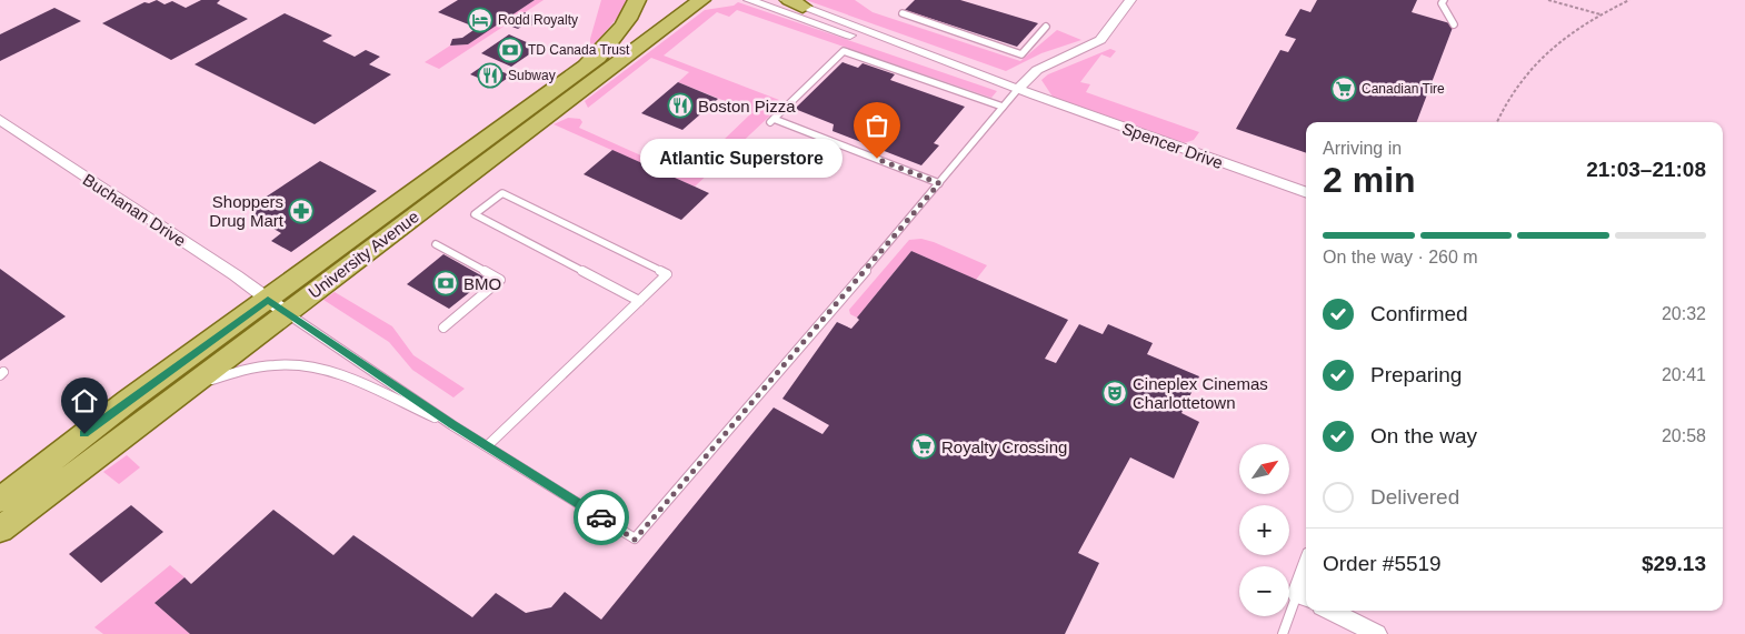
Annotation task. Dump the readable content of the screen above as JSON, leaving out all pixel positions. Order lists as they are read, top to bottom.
{
  "streets": {
    "main road": ["University Avenue"],
    "street": ["Spencer Drive", "Buchanan Drive"]
  },
  "crossings": [
    ["Buchanan Drive", "University Avenue"]
  ],
  "places": {
    "hotel": ["Rodd Royalty"],
    "bank": ["TD Canada Trust", "BMO"],
    "restaurant": ["Subway", "Boston Pizza"],
    "supermarket": ["Canadian Tire", "Royalty Crossing"],
    "other": ["Atlantic Superstore"],
    "pharmacy": ["Shoppers Drug Mart"],
    "theatre": ["Cineplex Cinemas Charlottetown"]
  },
  "north": "top right",
  "page": {
    "heading": ["2 min", "Arriving in", "21:03–21:08"],
    "panel": ["Order #5519", "$29.13"],
    "bubble": "Atlantic Superstore",
    "bar": "On the way · 260 m",
    "list": [
      ["Confirmed", "20:32"],
      ["Preparing", "20:41"],
      ["On the way", "20:58"],
      "Delivered"
    ],
    "map_buttons": ["+", "−"]
  }
}
